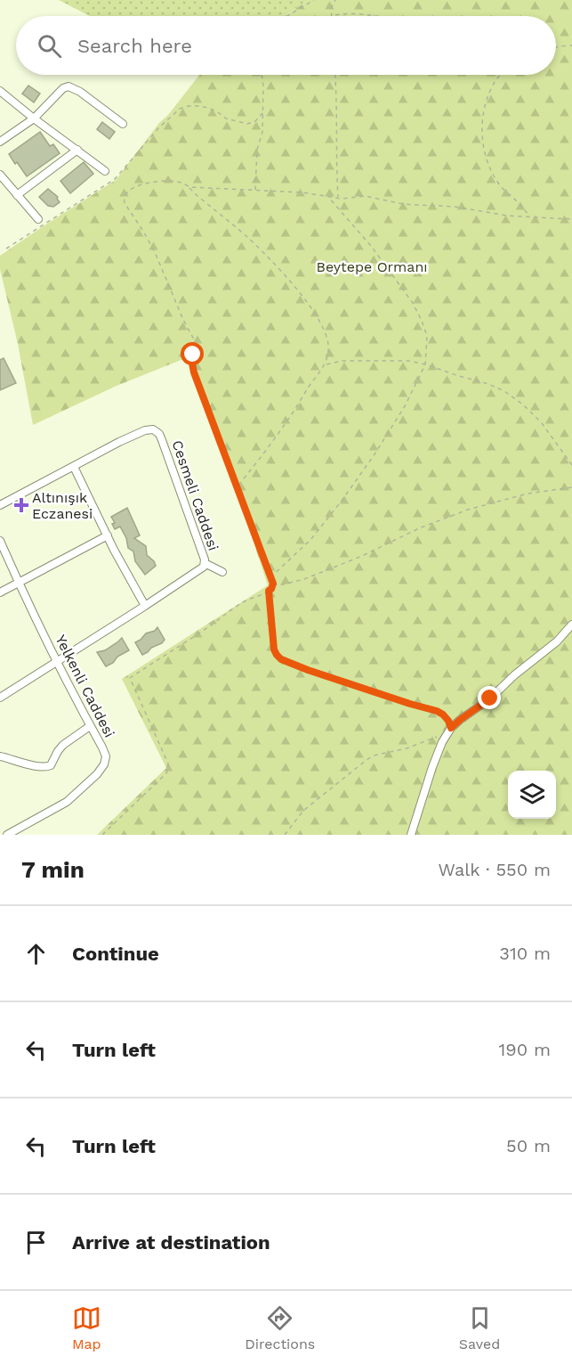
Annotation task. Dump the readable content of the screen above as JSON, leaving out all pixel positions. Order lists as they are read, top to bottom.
{
  "streets": {
    "street": ["Cesmeli Caddesi", "Yelkenli Caddesi"]
  },
  "crossings": [
    ["Cesmeli Caddesi", "Yelkenli Caddesi"]
  ],
  "parks": ["Beytepe Ormanı"],
  "places": {
    "health": ["Altınışık Eczanesi"]
  },
  "page": {
    "search": "Search here",
    "heading": ["7 min", "Walk · 550 m"],
    "list": [
      ["Continue", "310 m"],
      ["Turn left", "190 m"],
      ["Turn left", "50 m"],
      "Arrive at destination"
    ],
    "nav": ["Map", "Directions", "Saved"]
  }
}
